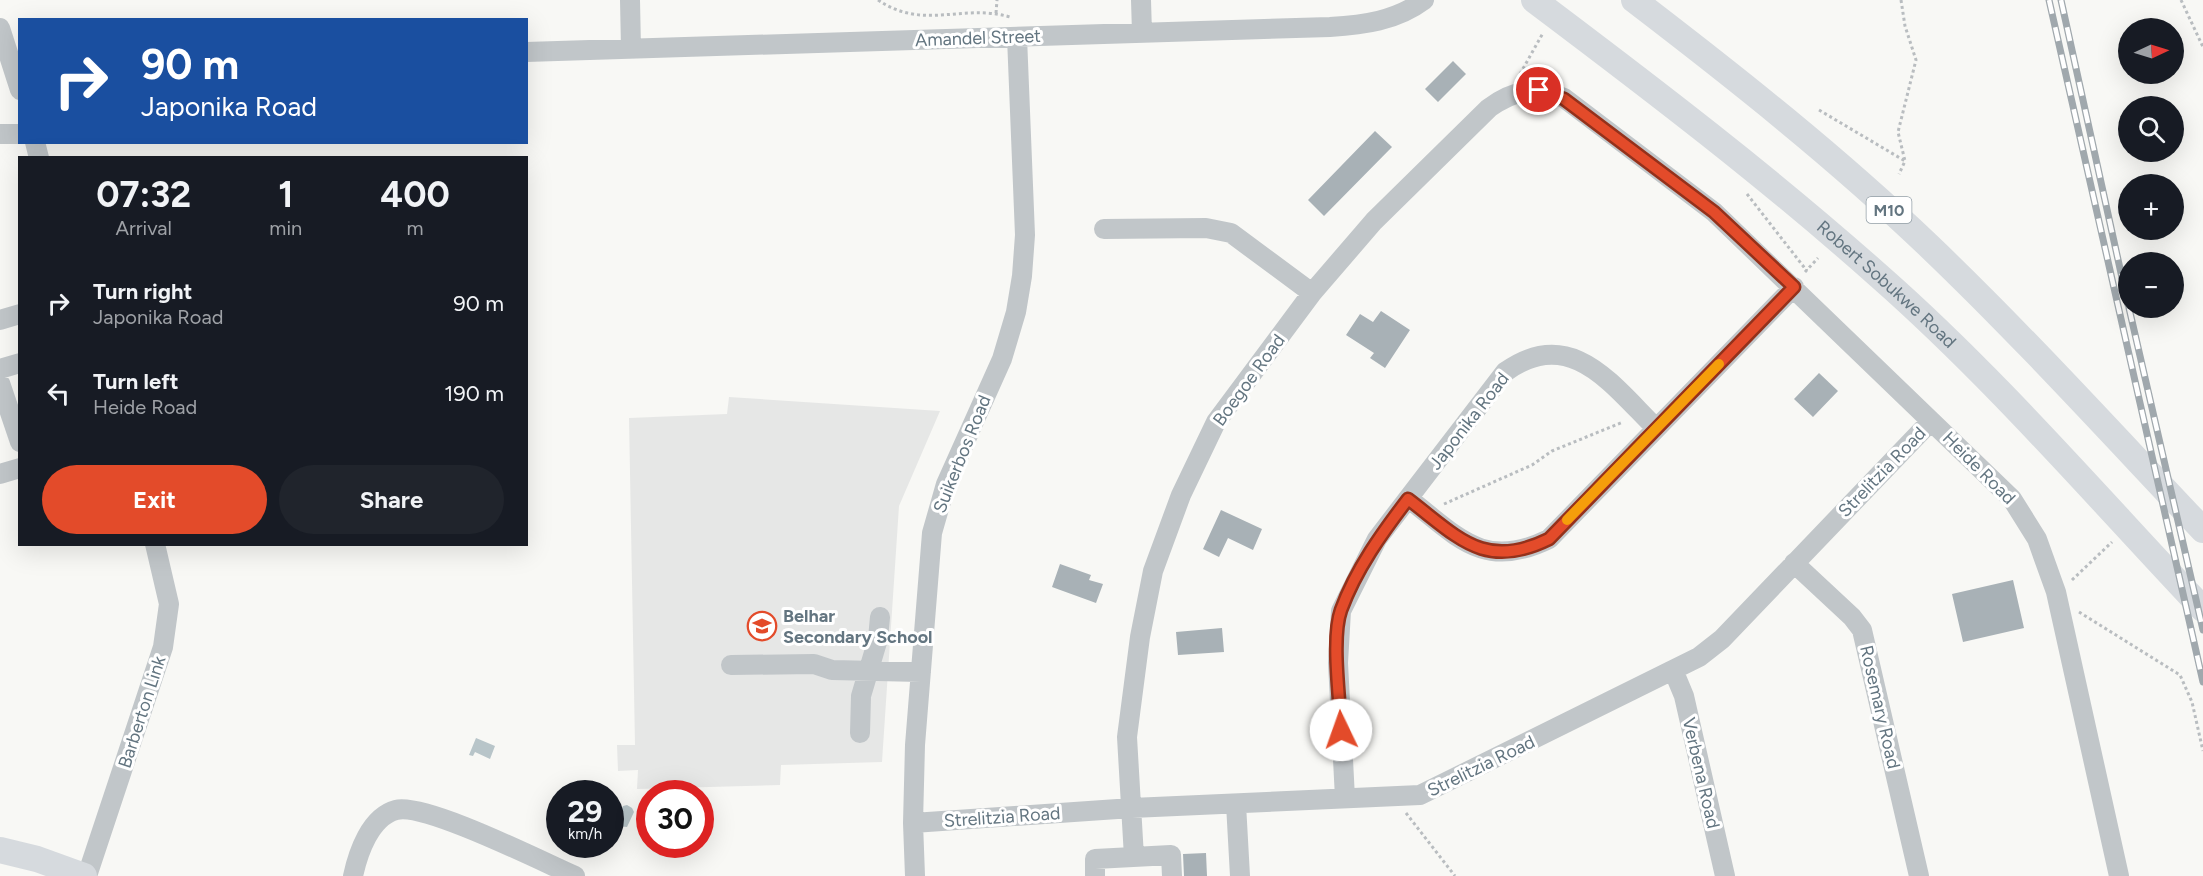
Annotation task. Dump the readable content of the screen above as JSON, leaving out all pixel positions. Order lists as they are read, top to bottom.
{
  "streets": {
    "main road": ["M10", "Robert Sobukwe Road"],
    "street": [
      "Amandel Street",
      "Boegoe Road",
      "Japonika Road",
      "Suikerbos Road",
      "Heide Road",
      "Strelitzia Road",
      "Rosemary Road",
      "Barberton Link",
      "Verbena Road"
    ]
  },
  "crossings": [
    ["Amandel Street", "Suikerbos Road"],
    ["Boegoe Road", "Heide Road"],
    ["Boegoe Road", "Strelitzia Road"],
    ["Japonika Road", "Strelitzia Road"],
    ["Suikerbos Road", "Strelitzia Road"],
    ["Heide Road", "Strelitzia Road"],
    ["Strelitzia Road", "Rosemary Road"],
    ["Strelitzia Road", "Verbena Road"]
  ],
  "places": {
    "school or university": ["Belhar Secondary School"]
  },
  "north": "right",
  "page": {
    "map_buttons": ["+", "−"],
    "turn": ["90 m", "Japonika Road"],
    "eta": [
      "07:32",
      "Arrival",
      "1",
      "min",
      "400",
      "m"
    ],
    "list": [
      {
        "name": "Turn right",
        "note": "Japonika Road",
        "value": "90 m"
      },
      {
        "name": "Turn left",
        "note": "Heide Road",
        "value": "190 m"
      }
    ],
    "buttons": ["Exit", "Share"],
    "speed": "29 km/h",
    "limit": "30"
  }
}
